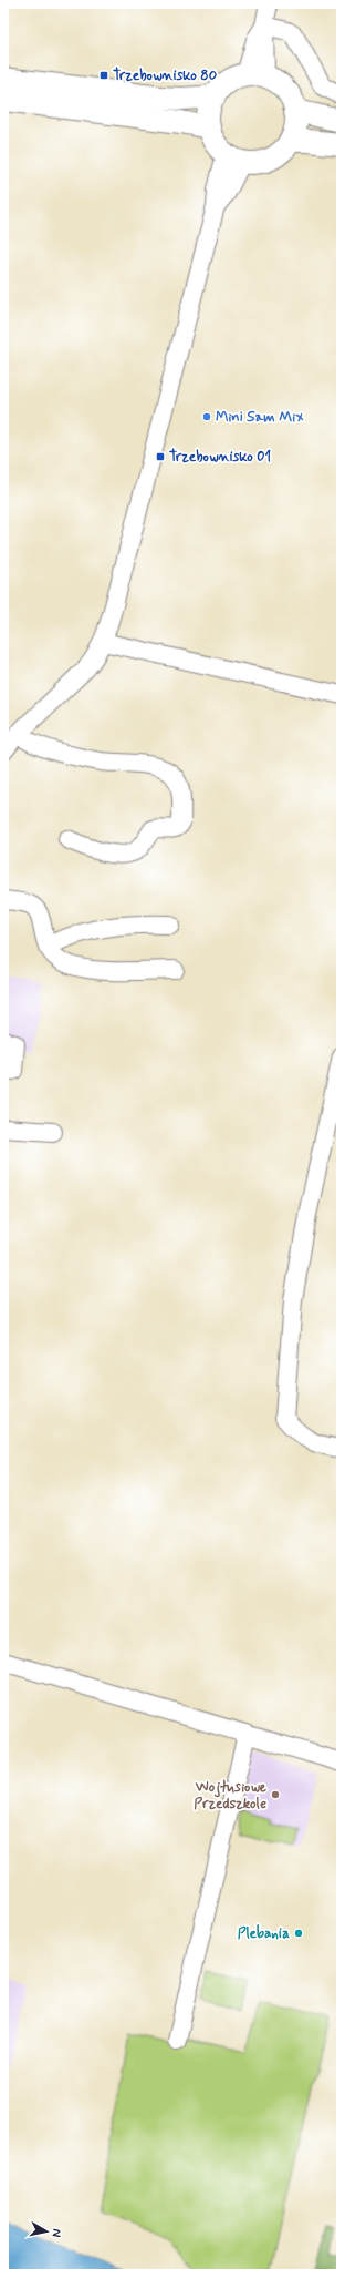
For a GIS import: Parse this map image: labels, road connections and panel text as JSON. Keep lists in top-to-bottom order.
{
  "places": {
    "transit": ["Trzebownisko 80", "Trzebownisko 01"],
    "other": ["Mini Sam Mix", "Wojtusiowe Przedszkole", "Plebania"]
  },
  "north": "right"
}
